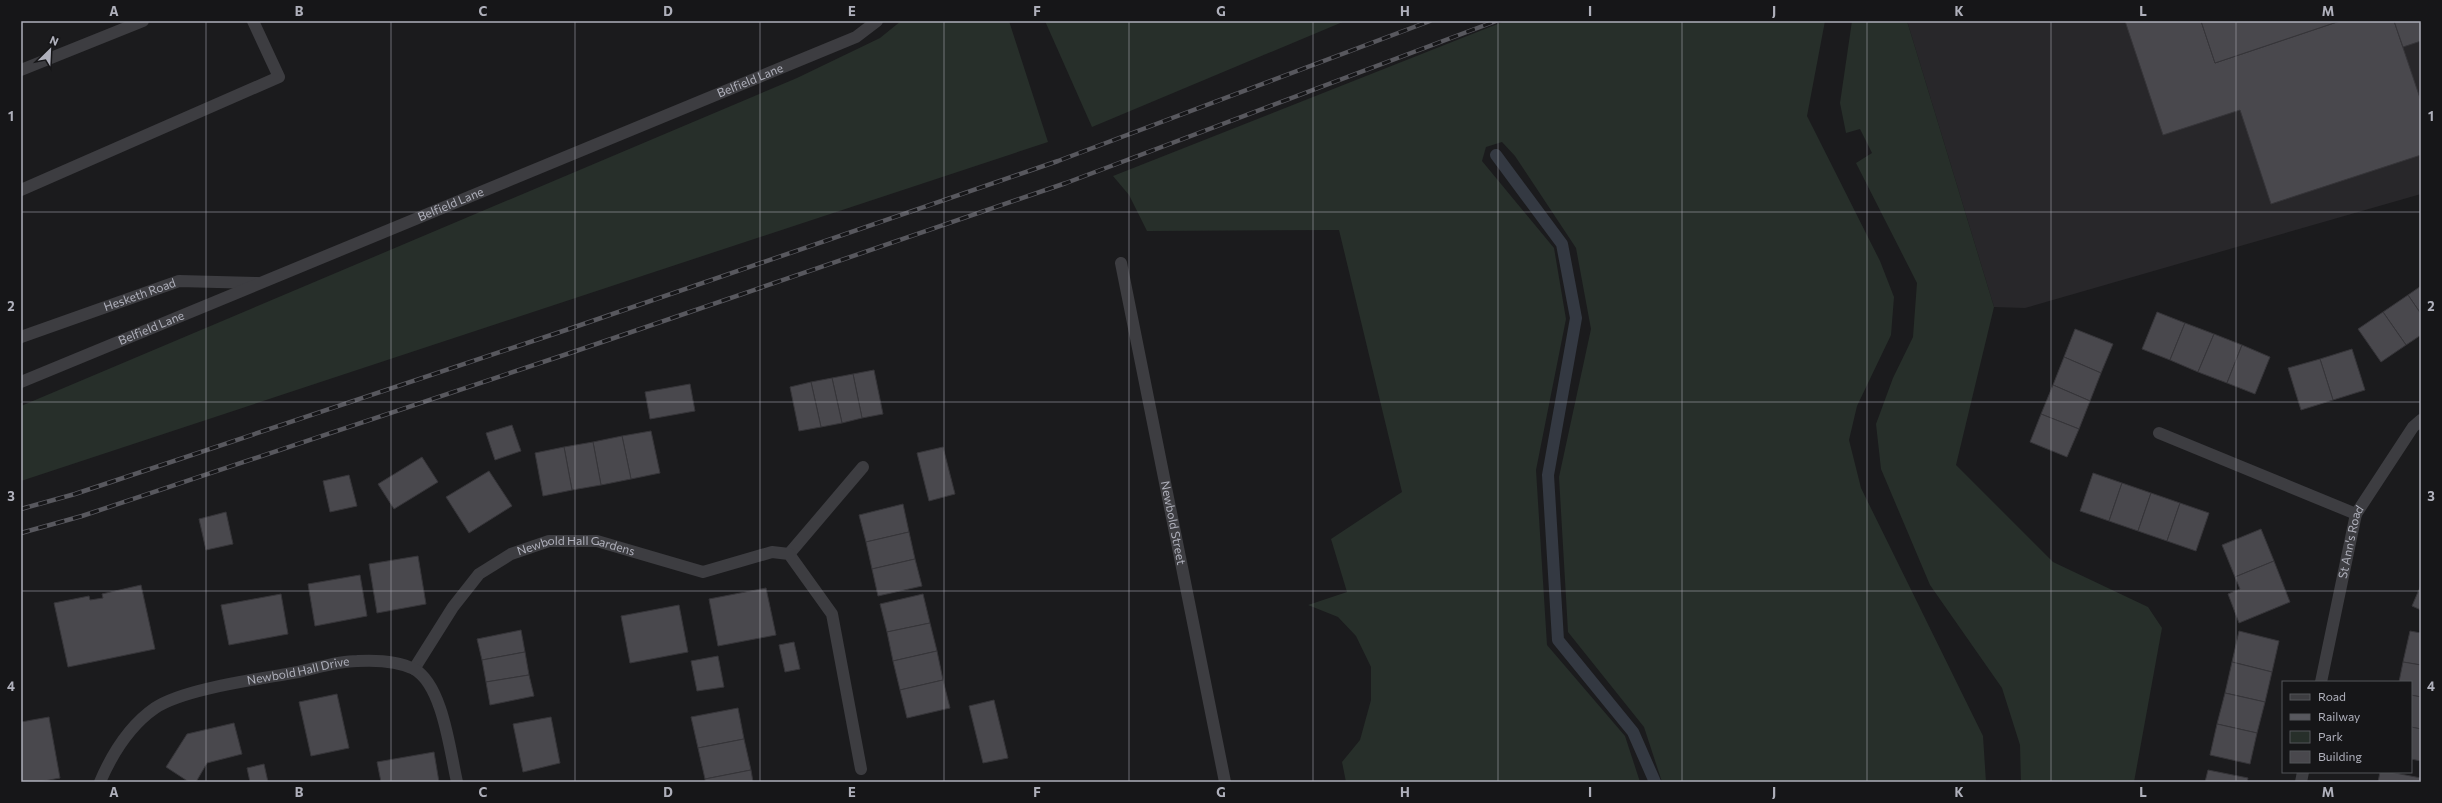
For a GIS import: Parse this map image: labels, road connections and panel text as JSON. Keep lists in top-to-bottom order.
{
  "streets": {
    "street": [
      "Belfield Lane",
      "Hesketh Road",
      "Newbold Street",
      "St Ann's Road",
      "Newbold Hall Gardens",
      "Newbold Hall Drive"
    ]
  },
  "crossings": [
    ["Belfield Lane", "Hesketh Road"],
    ["Newbold Hall Gardens", "Newbold Hall Drive"]
  ],
  "legend": [
    "Road",
    "Railway",
    "Park",
    "Building"
  ],
  "north": "top right",
  "grid": {
    "columns": [
      "A",
      "B",
      "C",
      "D",
      "E",
      "F",
      "G",
      "H",
      "I",
      "J",
      "K",
      "L",
      "M"
    ],
    "rows": [
      "1",
      "2",
      "3",
      "4"
    ]
  }
}
